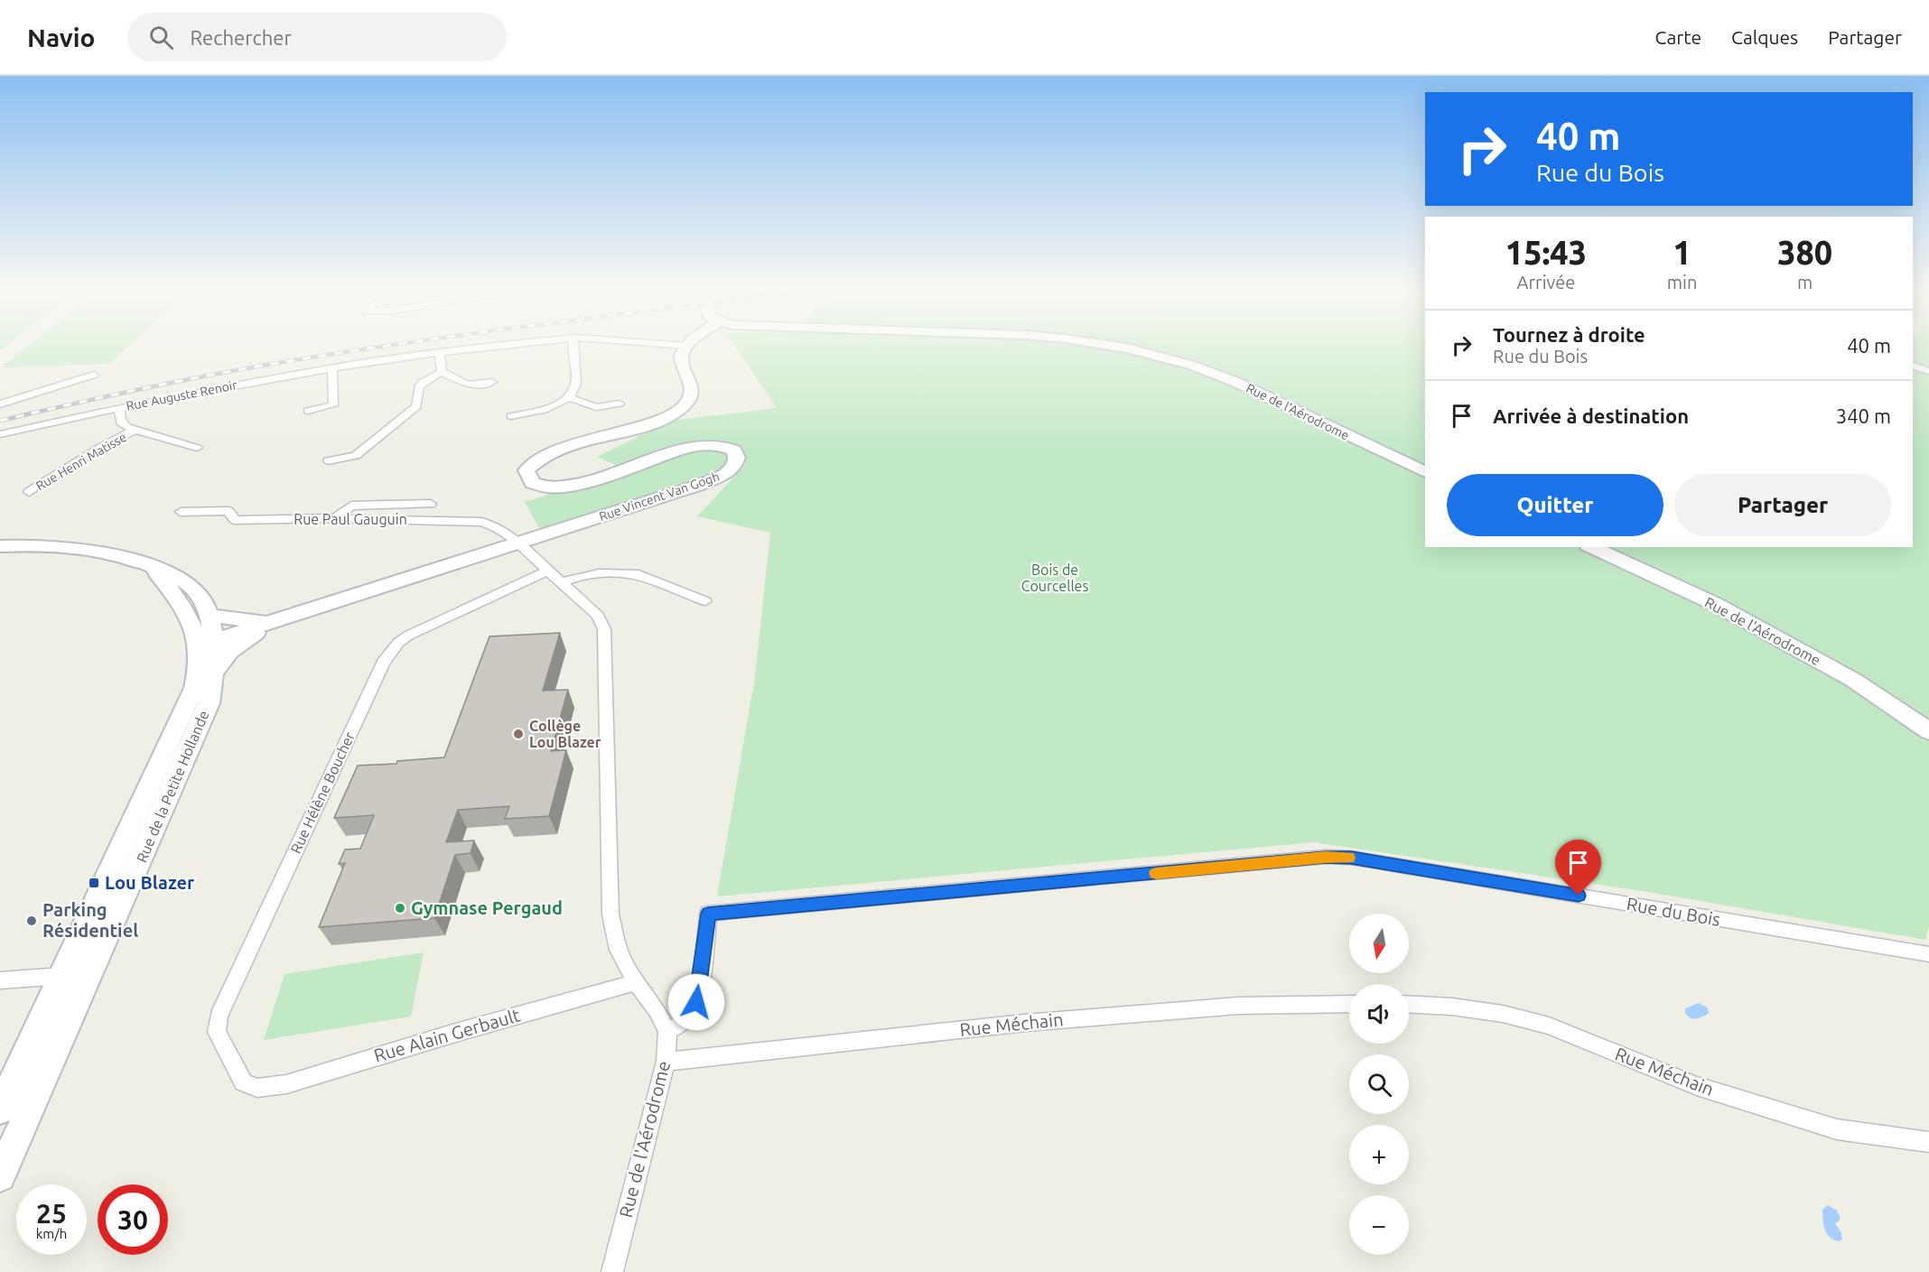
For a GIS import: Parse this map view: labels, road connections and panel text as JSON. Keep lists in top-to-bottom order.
{
  "streets": {
    "street": [
      "Rue Auguste Renoir",
      "Rue de l'Aérodrome",
      "Rue Henri Matisse",
      "Rue Vincent Van Gogh",
      "Rue Paul Gauguin",
      "Rue de la Petite Hollande",
      "Rue Hélène Boucher",
      "Rue du Bois",
      "Rue Méchain",
      "Rue Alain Gerbault"
    ]
  },
  "crossings": [
    ["Rue Auguste Renoir", "Rue Henri Matisse"],
    ["Rue de l'Aérodrome", "Rue Vincent Van Gogh"],
    ["Rue de l'Aérodrome", "Rue Paul Gauguin"],
    ["Rue de l'Aérodrome", "Rue Hélène Boucher"],
    ["Rue de l'Aérodrome", "Rue du Bois"],
    ["Rue de l'Aérodrome", "Rue Méchain"],
    ["Rue de l'Aérodrome", "Rue Alain Gerbault"],
    ["Rue Vincent Van Gogh", "Rue Paul Gauguin"],
    ["Rue Hélène Boucher", "Rue Alain Gerbault"]
  ],
  "parks": ["Bois de Courcelles"],
  "places": {
    "other": ["Collège Lou Blazer", "Gymnase Pergaud", "Parking Résidentiel"],
    "transit": ["Lou Blazer"]
  },
  "north": "bottom",
  "page": {
    "header": "Navio",
    "search": "Rechercher",
    "nav": ["Carte", "Calques", "Partager"],
    "turn": ["40 m", "Rue du Bois"],
    "eta": [
      "15:43",
      "Arrivée",
      "1",
      "min",
      "380",
      "m"
    ],
    "list": [
      {
        "name": "Tournez à droite",
        "note": "Rue du Bois",
        "value": "40 m"
      },
      {
        "name": "Arrivée à destination",
        "value": "340 m"
      }
    ],
    "buttons": ["Quitter", "Partager"],
    "map_buttons": ["+", "−"],
    "speed": "25 km/h",
    "limit": "30"
  }
}
